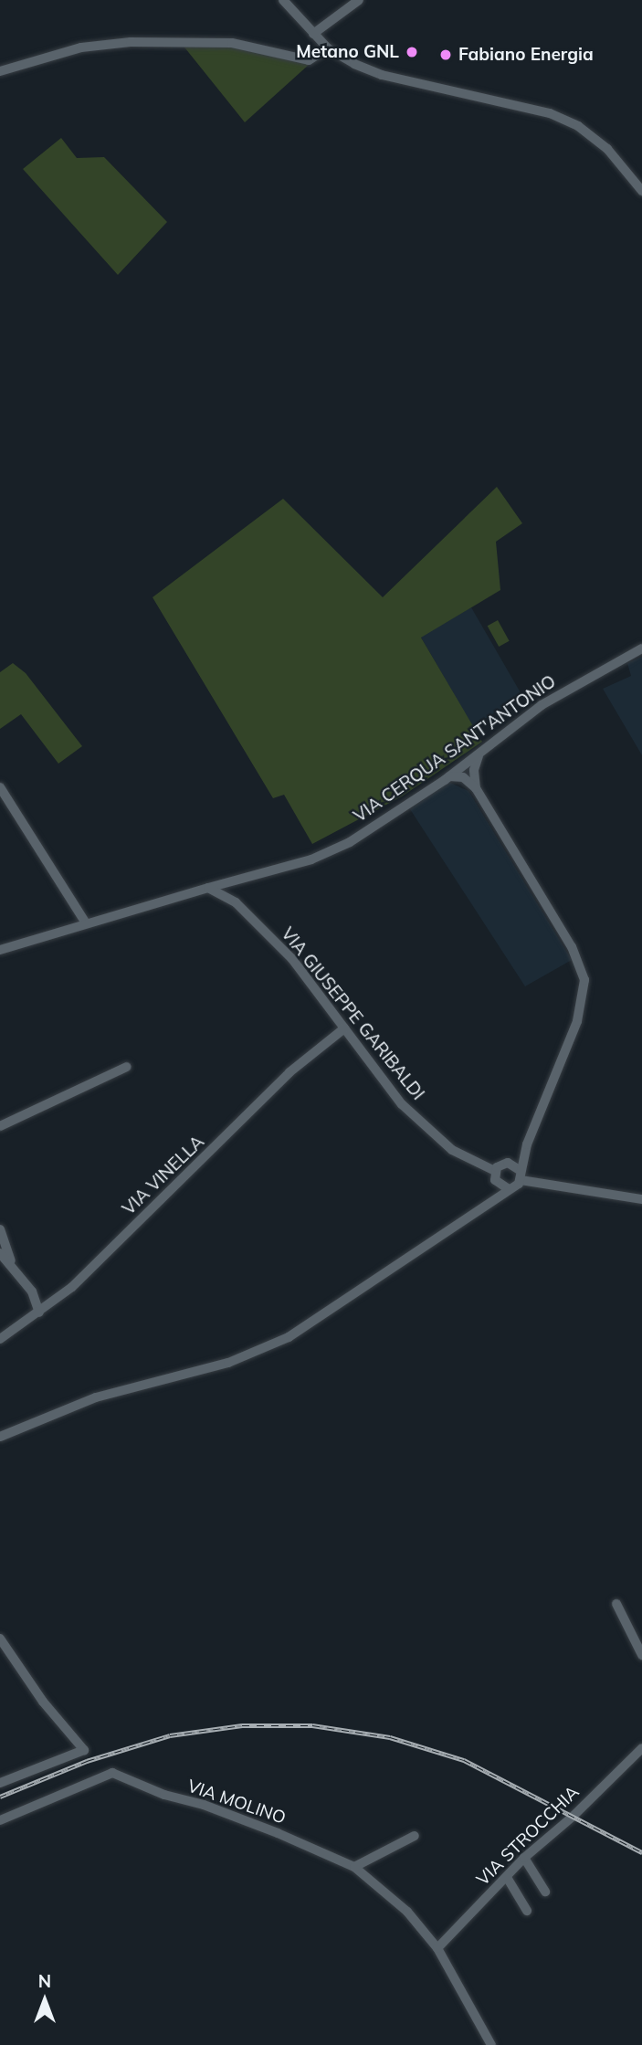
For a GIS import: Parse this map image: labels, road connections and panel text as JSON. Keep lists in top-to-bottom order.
{
  "streets": {
    "street": [
      "VIA CERQUA SANT'ANTONIO",
      "VIA GIUSEPPE GARIBALDI",
      "VIA VINELLA",
      "VIA MOLINO",
      "VIA STROCCHIA"
    ]
  },
  "crossings": [
    ["VIA CERQUA SANT'ANTONIO", "VIA GIUSEPPE GARIBALDI"],
    ["VIA GIUSEPPE GARIBALDI", "VIA VINELLA"],
    ["VIA MOLINO", "VIA STROCCHIA"]
  ],
  "places": ["Metano GNL", "Fabiano Energia"],
  "north": "top"
}
